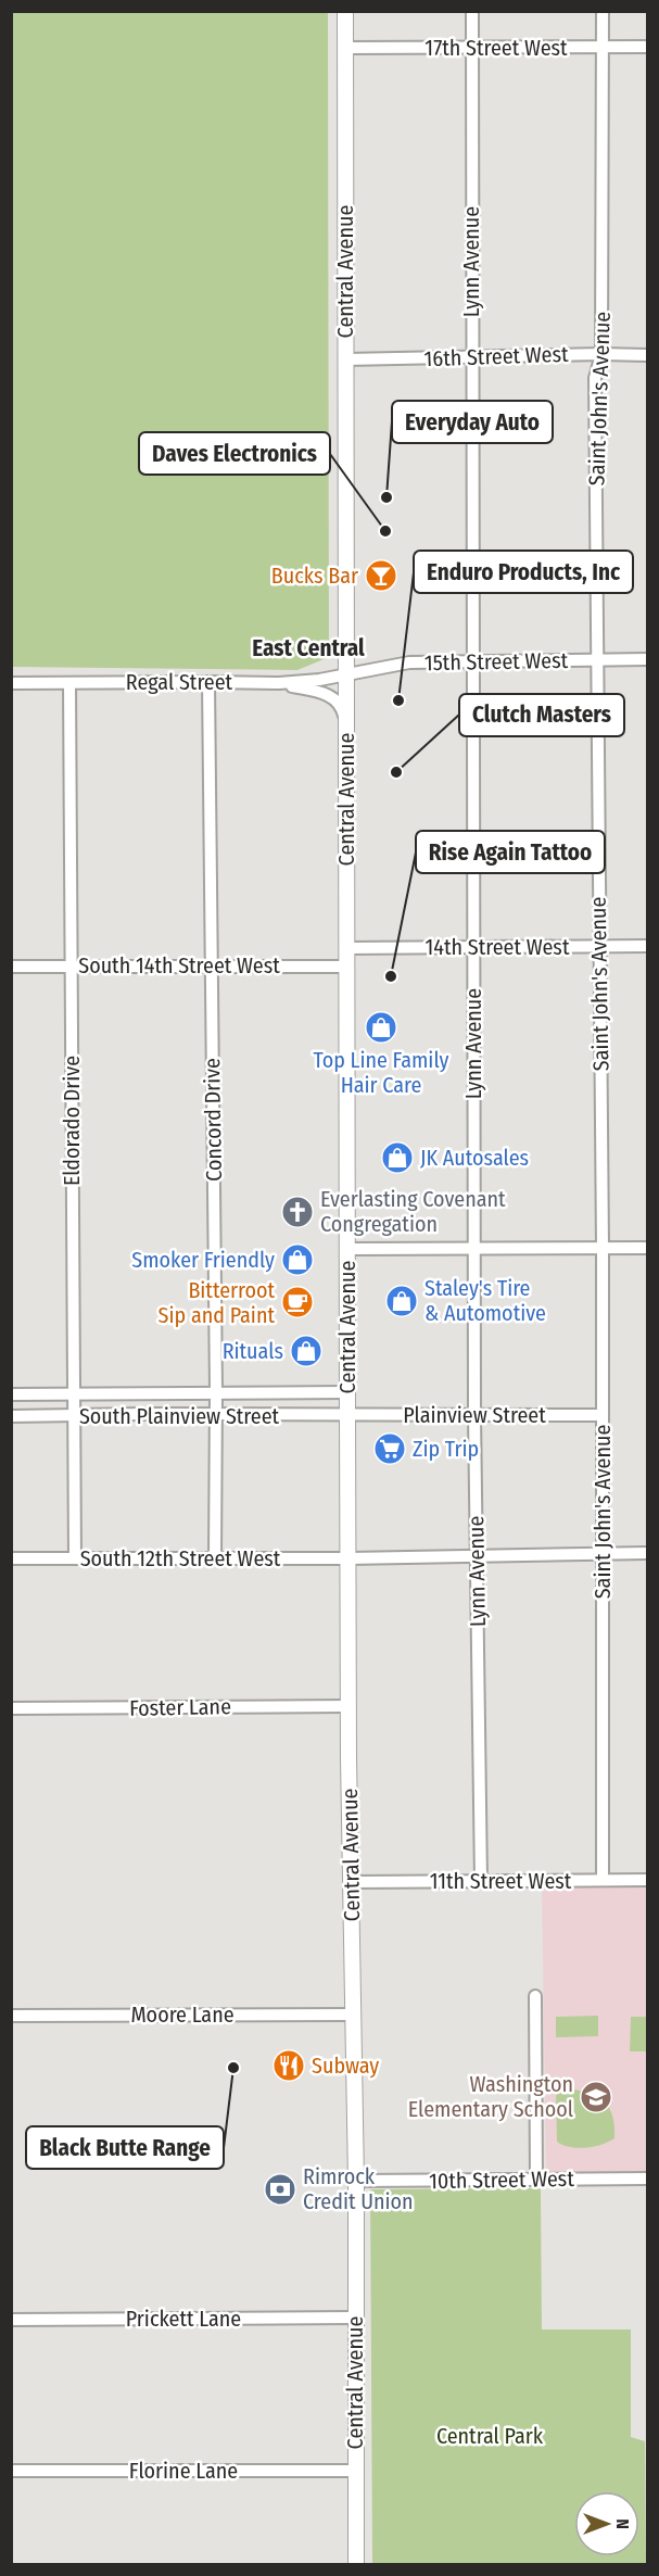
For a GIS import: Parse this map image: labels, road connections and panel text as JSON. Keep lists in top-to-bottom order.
{
  "streets": {
    "main road": ["Central Avenue"],
    "street": [
      "17th Street West",
      "Lynn Avenue",
      "16th Street West",
      "Saint John's Avenue",
      "15th Street West",
      "Regal Street",
      "14th Street West",
      "South 14th Street West",
      "Concord Drive",
      "Eldorado Drive",
      "Plainview Street",
      "South Plainview Street",
      "South 12th Street West",
      "Foster Lane",
      "11th Street West",
      "Moore Lane",
      "10th Street West",
      "Prickett Lane",
      "Florine Lane"
    ]
  },
  "crossings": [
    ["17th Street West", "Lynn Avenue"],
    ["17th Street West", "Central Avenue"],
    ["17th Street West", "Saint John's Avenue"],
    ["Lynn Avenue", "16th Street West"],
    ["Lynn Avenue", "15th Street West"],
    ["Lynn Avenue", "14th Street West"],
    ["Lynn Avenue", "Plainview Street"],
    ["Lynn Avenue", "South 12th Street West"],
    ["Lynn Avenue", "11th Street West"],
    ["Central Avenue", "16th Street West"],
    ["Central Avenue", "15th Street West"],
    ["Central Avenue", "Regal Street"],
    ["Central Avenue", "14th Street West"],
    ["Central Avenue", "South 14th Street West"],
    ["Central Avenue", "Plainview Street"],
    ["Central Avenue", "South Plainview Street"],
    ["Central Avenue", "South 12th Street West"],
    ["Central Avenue", "Foster Lane"],
    ["Central Avenue", "11th Street West"],
    ["Central Avenue", "Moore Lane"],
    ["Central Avenue", "10th Street West"],
    ["Central Avenue", "Prickett Lane"],
    ["Central Avenue", "Florine Lane"],
    ["16th Street West", "Saint John's Avenue"],
    ["Saint John's Avenue", "15th Street West"],
    ["Saint John's Avenue", "14th Street West"],
    ["Saint John's Avenue", "Plainview Street"],
    ["Saint John's Avenue", "South 12th Street West"],
    ["Saint John's Avenue", "11th Street West"],
    ["15th Street West", "Regal Street"],
    ["Regal Street", "Concord Drive"],
    ["Regal Street", "Eldorado Drive"],
    ["South 14th Street West", "Concord Drive"],
    ["South 14th Street West", "Eldorado Drive"],
    ["Concord Drive", "South Plainview Street"],
    ["Concord Drive", "South 12th Street West"],
    ["Eldorado Drive", "South Plainview Street"],
    ["Eldorado Drive", "South 12th Street West"],
    ["Plainview Street", "South Plainview Street"]
  ],
  "districts": ["East Central"],
  "parks": ["Central Park"],
  "places": {
    "other": [
      "Everyday Auto",
      "Daves Electronics",
      "Enduro Products, Inc",
      "Clutch Masters",
      "Rise Again Tattoo",
      "Black Butte Range"
    ],
    "bar": ["Bucks Bar"],
    "shop": [
      "Top Line Family Hair Care",
      "JK Autosales",
      "Smoker Friendly",
      "Staley's Tire & Automotive",
      "Rituals"
    ],
    "church": ["Everlasting Covenant Congregation"],
    "cafe": ["Bitterroot Sip and Paint"],
    "supermarket": ["Zip Trip"],
    "restaurant": ["Subway"],
    "school or university": ["Washington Elementary School"],
    "bank": ["Rimrock Credit Union"]
  },
  "north": "right"
}
